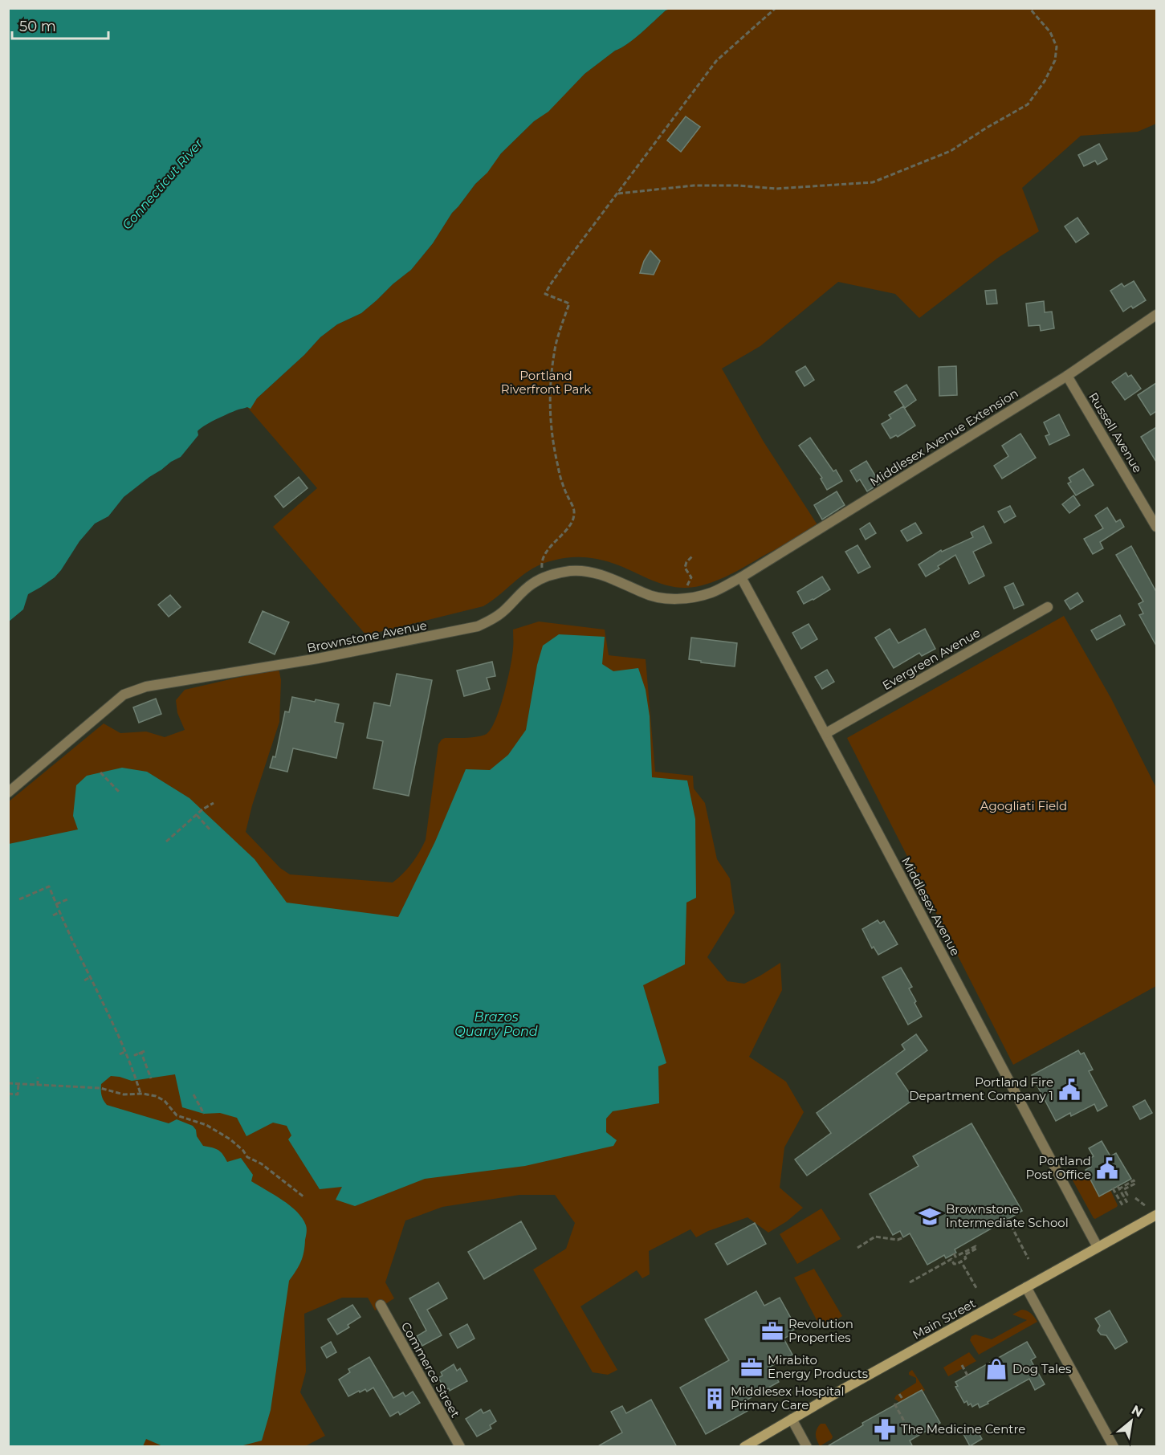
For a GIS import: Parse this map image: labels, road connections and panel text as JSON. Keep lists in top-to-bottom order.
{
  "streets": {
    "main road": ["Main Street"],
    "street": [
      "Russell Avenue",
      "Middlesex Avenue Extension",
      "Brownstone Avenue",
      "Evergreen Avenue",
      "Middlesex Avenue",
      "Commerce Street"
    ]
  },
  "crossings": [
    ["Russell Avenue", "Middlesex Avenue Extension"],
    ["Middlesex Avenue Extension", "Brownstone Avenue"],
    ["Middlesex Avenue Extension", "Middlesex Avenue"],
    ["Brownstone Avenue", "Middlesex Avenue"],
    ["Evergreen Avenue", "Middlesex Avenue"],
    ["Middlesex Avenue", "Main Street"]
  ],
  "water": ["Connecticut River", "Brazos Quarry Pond"],
  "parks": ["Portland Riverfront Park", "Agogliati Field"],
  "places": {
    "public building": ["Portland Fire Department Company 1", "Portland Post Office"],
    "school or university": ["Brownstone Intermediate School"],
    "office": ["Revolution Properties", "Mirabito Energy Products"],
    "shop": ["Dog Tales"],
    "building": ["Middlesex Hospital Primary Care"],
    "pharmacy": ["The Medicine Centre"]
  },
  "scale_bar": "50 m",
  "north": "top right"
}
